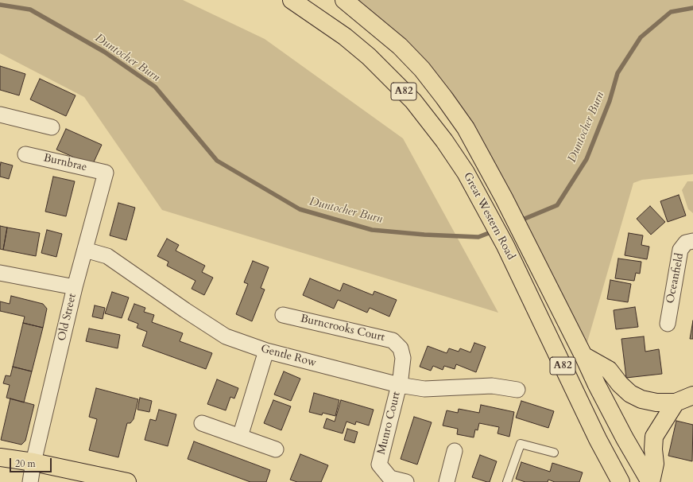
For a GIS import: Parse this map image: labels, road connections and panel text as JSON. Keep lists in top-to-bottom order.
{
  "streets": {
    "main road": ["A82", "Great Western Road"],
    "street": [
      "Burnbrae",
      "Oceanfield",
      "Old Street",
      "Burncrooks Court",
      "Gentle Row",
      "Munro Court"
    ]
  },
  "crossings": [
    ["Burnbrae", "Old Street"],
    ["Old Street", "Gentle Row"],
    ["Burncrooks Court", "Gentle Row"],
    ["Burncrooks Court", "Munro Court"],
    ["Gentle Row", "Munro Court"]
  ],
  "water": ["Duntocher Burn"],
  "scale_bar": "20 m"
}
